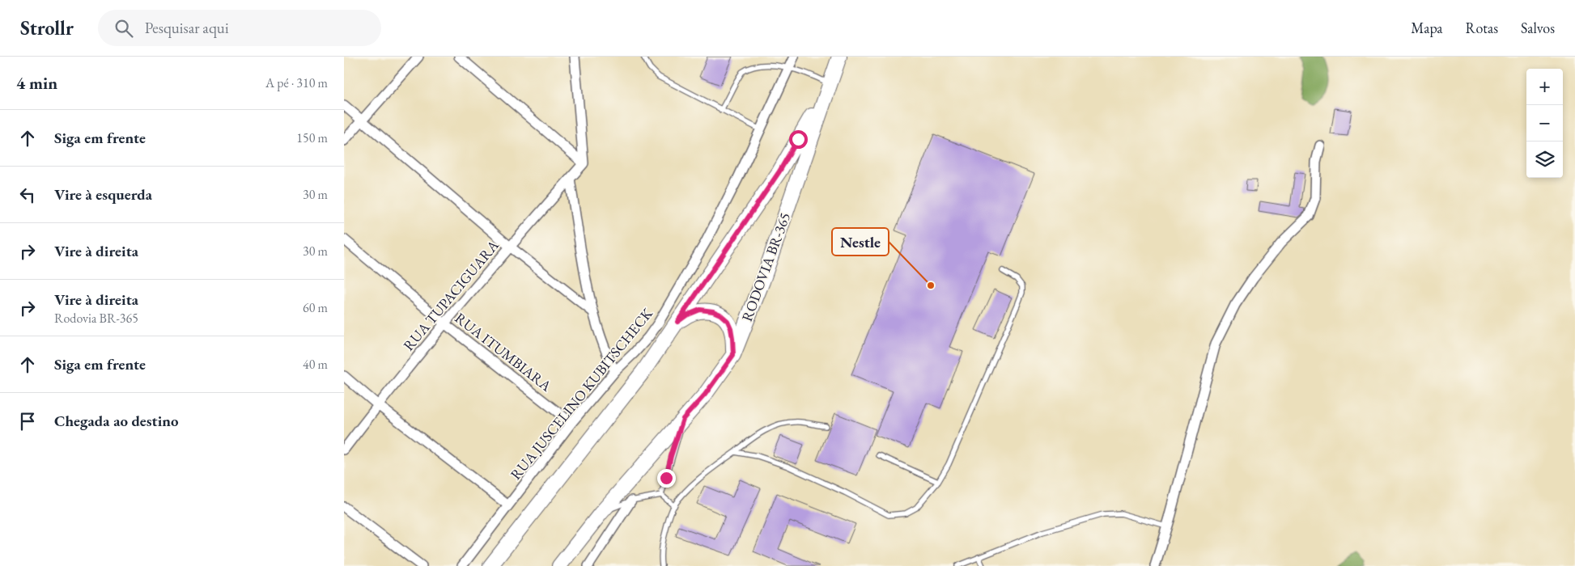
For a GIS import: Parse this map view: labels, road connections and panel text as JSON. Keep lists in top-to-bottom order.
{
  "streets": {
    "main road": ["RODOVIA BR-365"],
    "street": ["RUA TUPACIGUARA", "RUA ITUMBIARA", "RUA JUSCELINO KUBITSCHECK"]
  },
  "crossings": [
    ["RUA TUPACIGUARA", "RUA ITUMBIARA"],
    ["RUA ITUMBIARA", "RUA JUSCELINO KUBITSCHECK"]
  ],
  "places": ["Nestle"],
  "page": {
    "header": "Strollr",
    "search": "Pesquisar aqui",
    "nav": ["Mapa", "Rotas", "Salvos"],
    "heading": ["4 min", "A pé · 310 m"],
    "map_buttons": ["+", "−"],
    "list": [
      ["Siga em frente", "150 m"],
      ["Vire à esquerda", "30 m"],
      ["Vire à direita", "30 m"],
      ["Vire à direita", "Rodovia BR-365", "60 m"],
      ["Siga em frente", "40 m"],
      "Chegada ao destino"
    ]
  }
}
